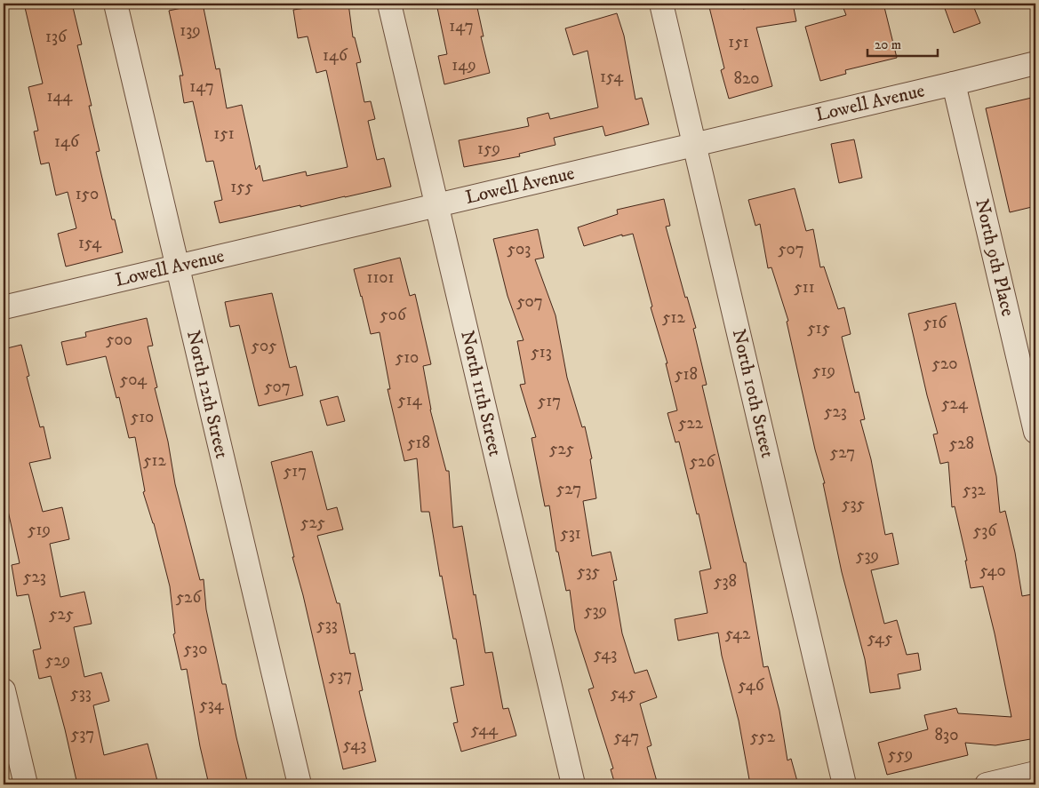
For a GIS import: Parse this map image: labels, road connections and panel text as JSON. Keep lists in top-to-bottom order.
{
  "streets": {
    "street": [
      "Lowell Avenue",
      "North 9th Place",
      "North 11th Street",
      "North 10th Street",
      "North 12th Street"
    ]
  },
  "crossings": [
    ["Lowell Avenue", "North 9th Place"],
    ["Lowell Avenue", "North 11th Street"],
    ["Lowell Avenue", "North 10th Street"],
    ["Lowell Avenue", "North 12th Street"]
  ],
  "house_numbers": [
    "147",
    "139",
    "136",
    "151",
    "146",
    "149",
    "154",
    "820",
    "147",
    "144",
    "151",
    "146",
    "159",
    "155",
    "150",
    "154",
    "503",
    "507",
    "1101",
    "511",
    "507",
    "506",
    "512",
    "516",
    "515",
    "500",
    "505",
    "513",
    "510",
    "520",
    "519",
    "518",
    "504",
    "507",
    "514",
    "517",
    "524",
    "523",
    "510",
    "522",
    "518",
    "528",
    "525",
    "527",
    "512",
    "526",
    "517",
    "527",
    "532",
    "535",
    "525",
    "519",
    "536",
    "531",
    "539",
    "540",
    "535",
    "523",
    "538",
    "526",
    "539",
    "525",
    "533",
    "542",
    "545",
    "530",
    "543",
    "529",
    "537",
    "546",
    "533",
    "545",
    "534",
    "544",
    "537",
    "830",
    "547",
    "552",
    "543",
    "559"
  ],
  "scale_bar": "20 m"
}
